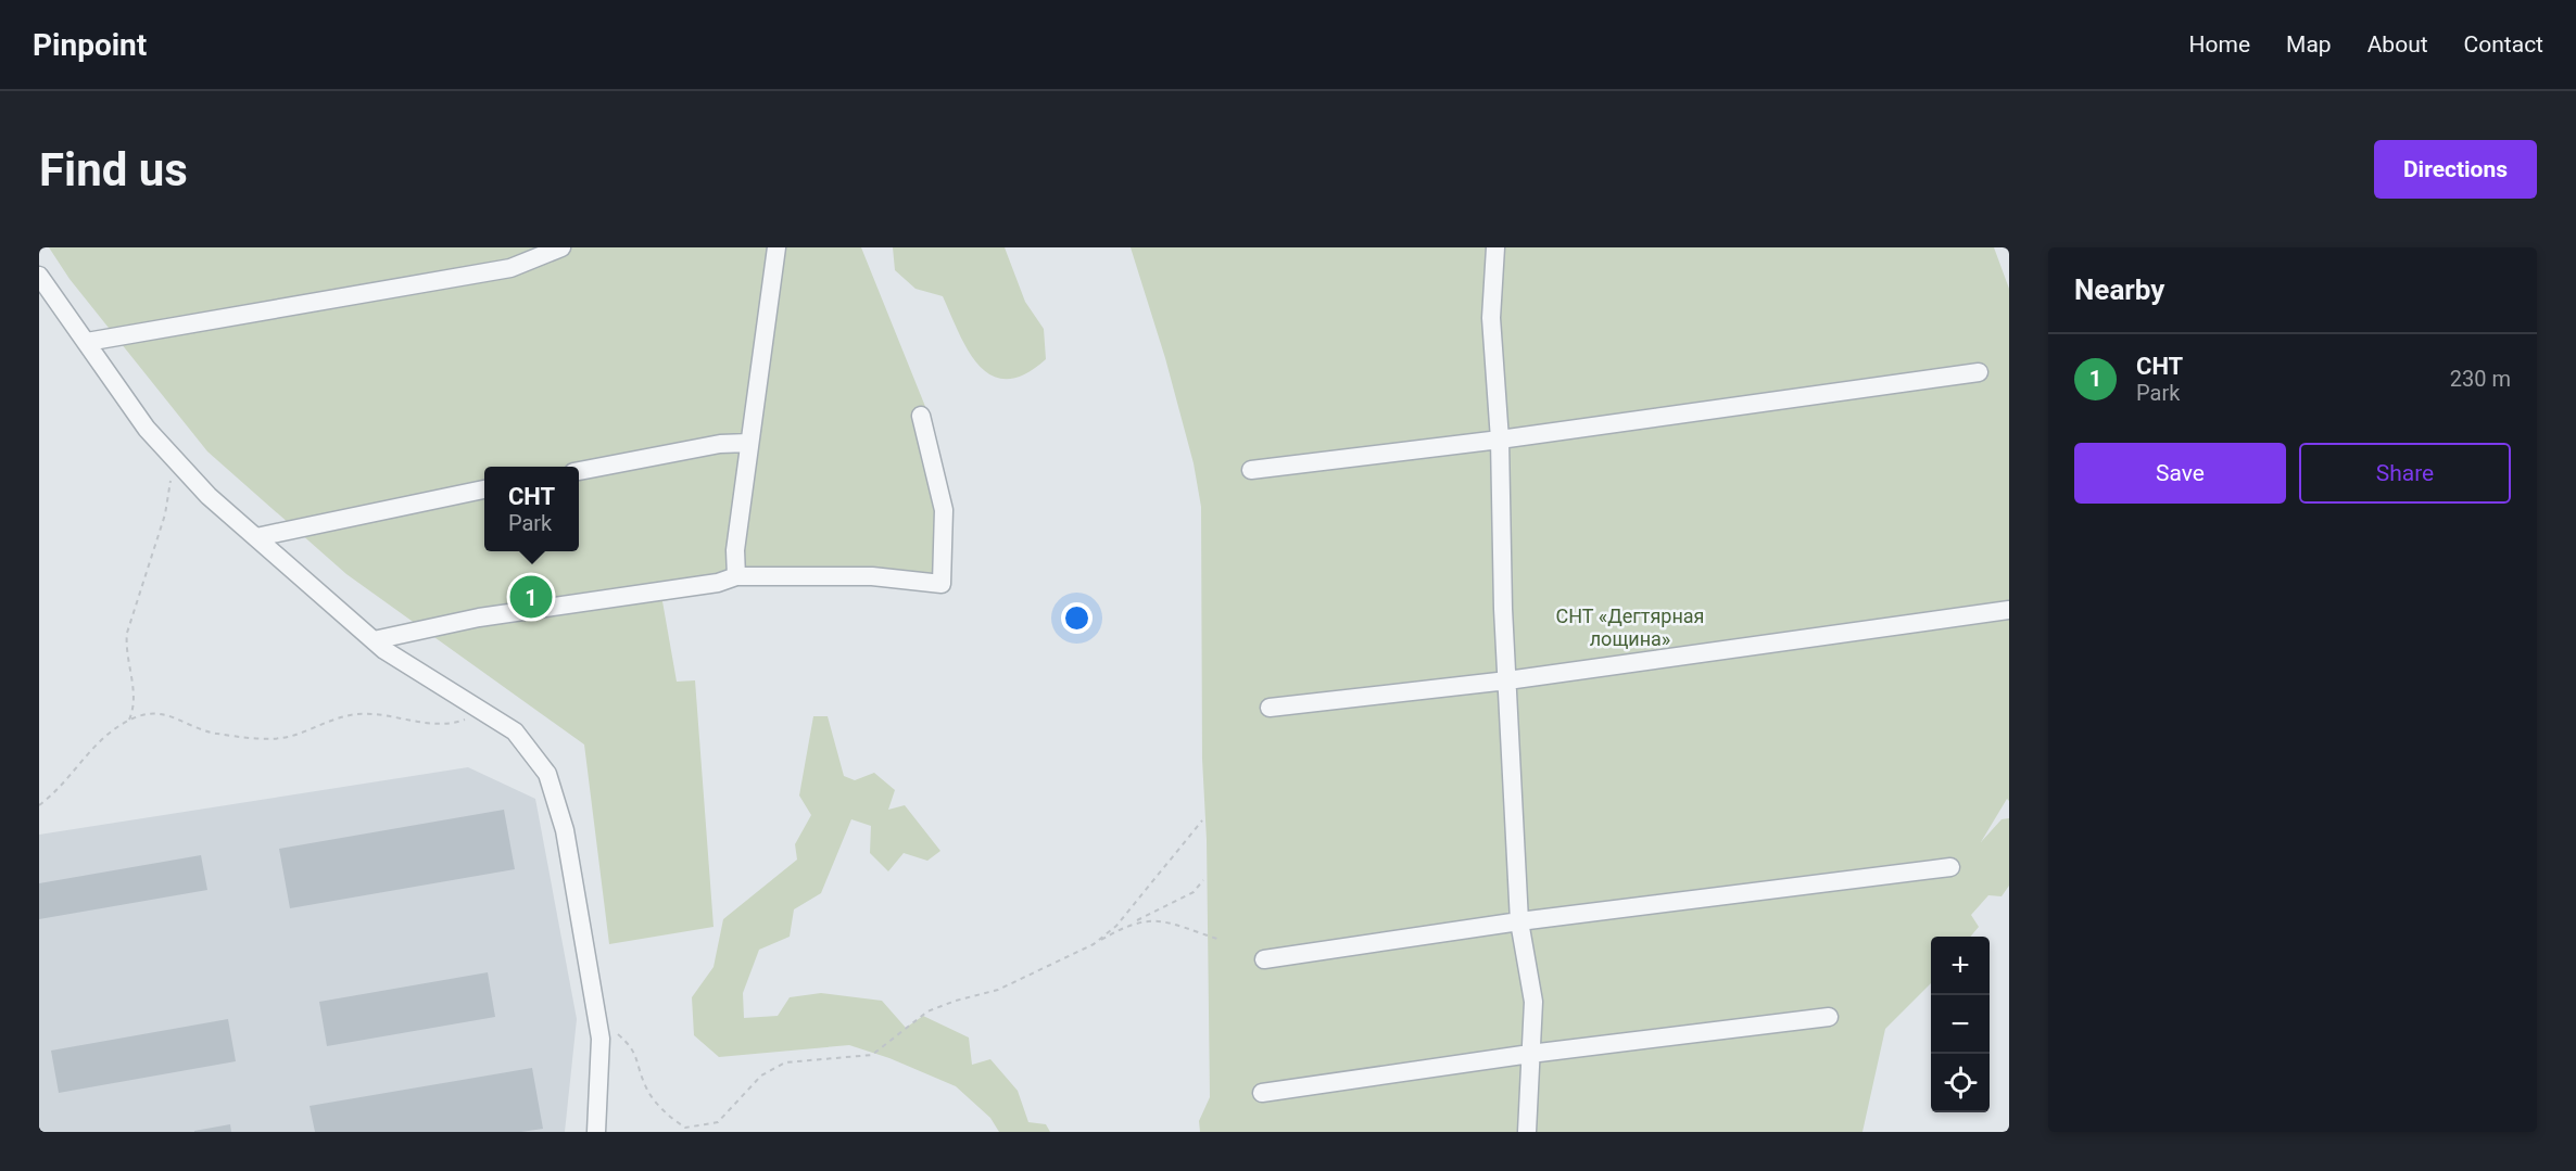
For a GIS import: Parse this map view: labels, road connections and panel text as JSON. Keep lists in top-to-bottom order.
{
  "parks": ["СНТ «Дегтярная лощина»"],
  "page": {
    "header": "Pinpoint",
    "nav": [
      "Home",
      "Map",
      "About",
      "Contact"
    ],
    "buttons": [
      "Directions",
      ["Save", "Share"]
    ],
    "title": "Find us",
    "heading": "Nearby",
    "list": [
      {
        "mark": "1",
        "name": "СНТ",
        "note": "Park",
        "value": "230 m"
      }
    ],
    "popup": ["СНТ", "Park"],
    "pins": "1",
    "map_buttons": ["+", "−"]
  }
}
